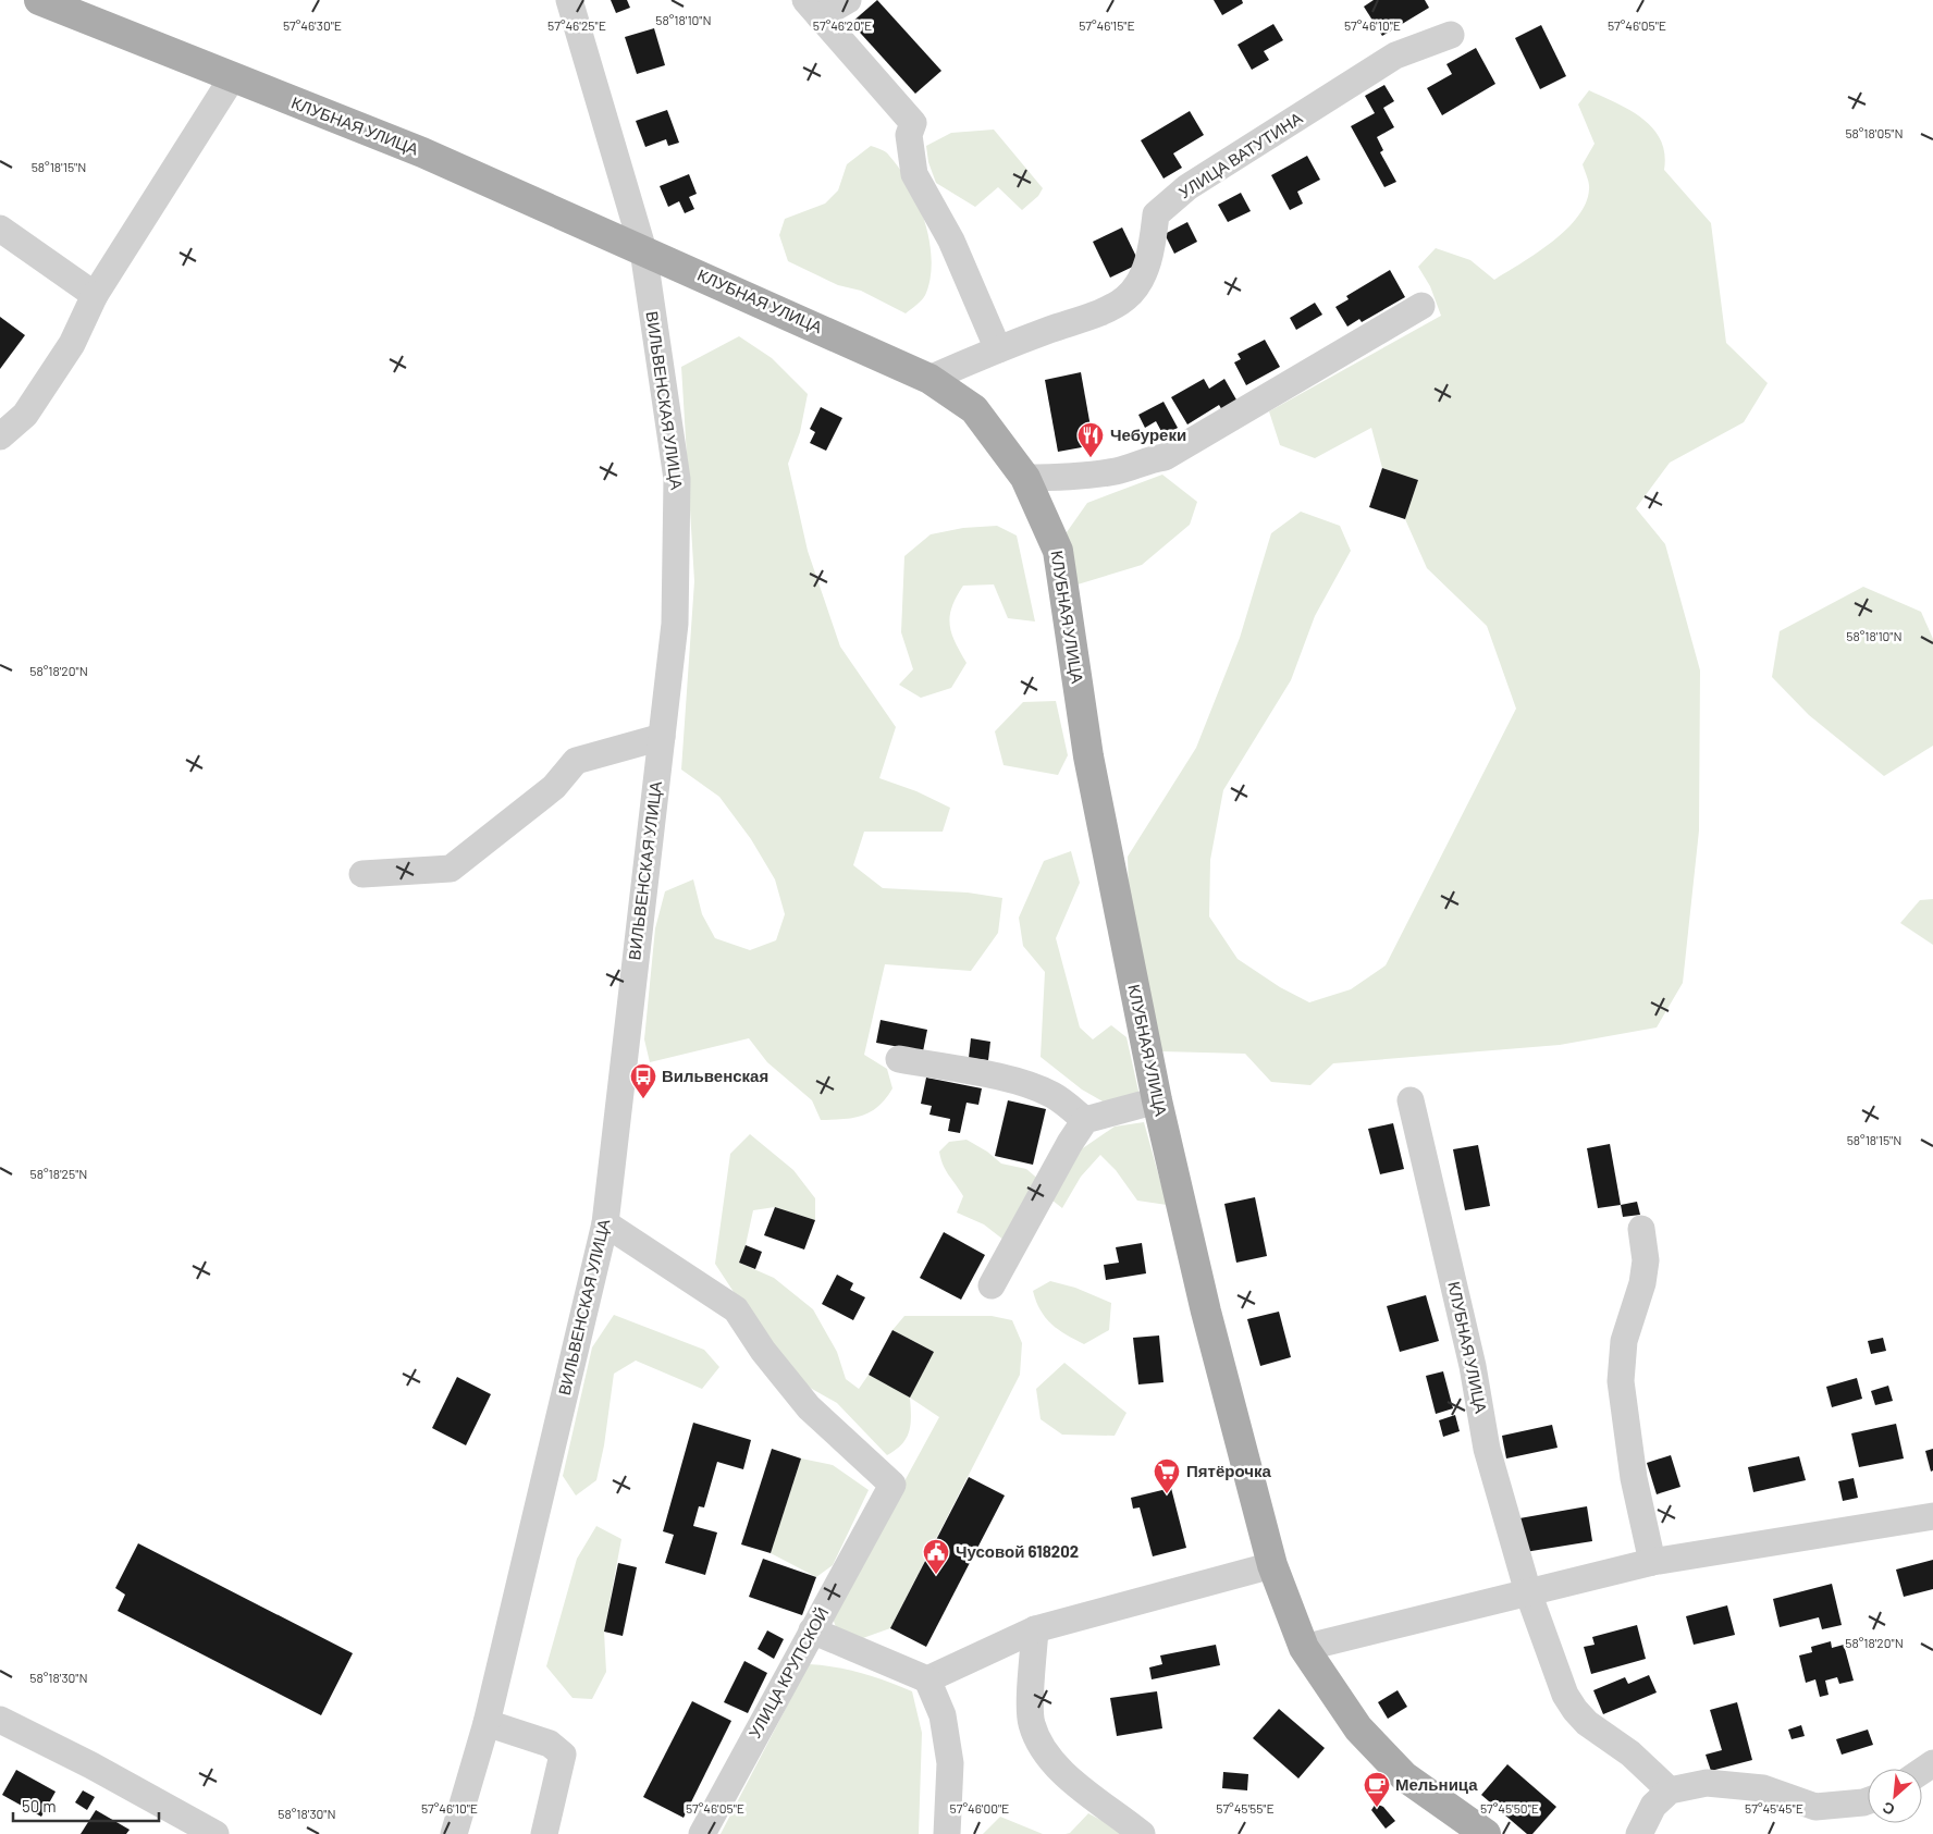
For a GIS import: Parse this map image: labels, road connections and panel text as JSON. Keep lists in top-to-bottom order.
{
  "streets": {
    "main road": ["КЛУБНАЯ УЛИЦА"],
    "street": ["УЛИЦА ВАТУТИНА", "ВИЛЬВЕНСКАЯ УЛИЦА", "УЛИЦА КРУПСКОЙ"]
  },
  "crossings": [
    ["КЛУБНАЯ УЛИЦА", "УЛИЦА ВАТУТИНА"],
    ["КЛУБНАЯ УЛИЦА", "ВИЛЬВЕНСКАЯ УЛИЦА"],
    ["ВИЛЬВЕНСКАЯ УЛИЦА", "УЛИЦА КРУПСКОЙ"]
  ],
  "places": {
    "restaurant": ["Чебуреки"],
    "bus stop": ["Вильвенская"],
    "supermarket": ["Пятёрочка"],
    "public building": ["Чусовой 618202"],
    "cafe": ["Мельница"]
  },
  "scale_bar": "50 m",
  "north": "bottom left",
  "coordinates": [
    "58°18'10\"N",
    "57°46'30\"E",
    "57°46'25\"E",
    "57°46'20\"E",
    "57°46'15\"E",
    "57°46'10\"E",
    "57°46'05\"E",
    "58°18'05\"N",
    "58°18'15\"N",
    "58°18'20\"N",
    "58°18'25\"N",
    "58°18'30\"N",
    "57°46'00\"E",
    "57°45'55\"E",
    "57°45'50\"E",
    "57°45'45\"E"
  ]
}
